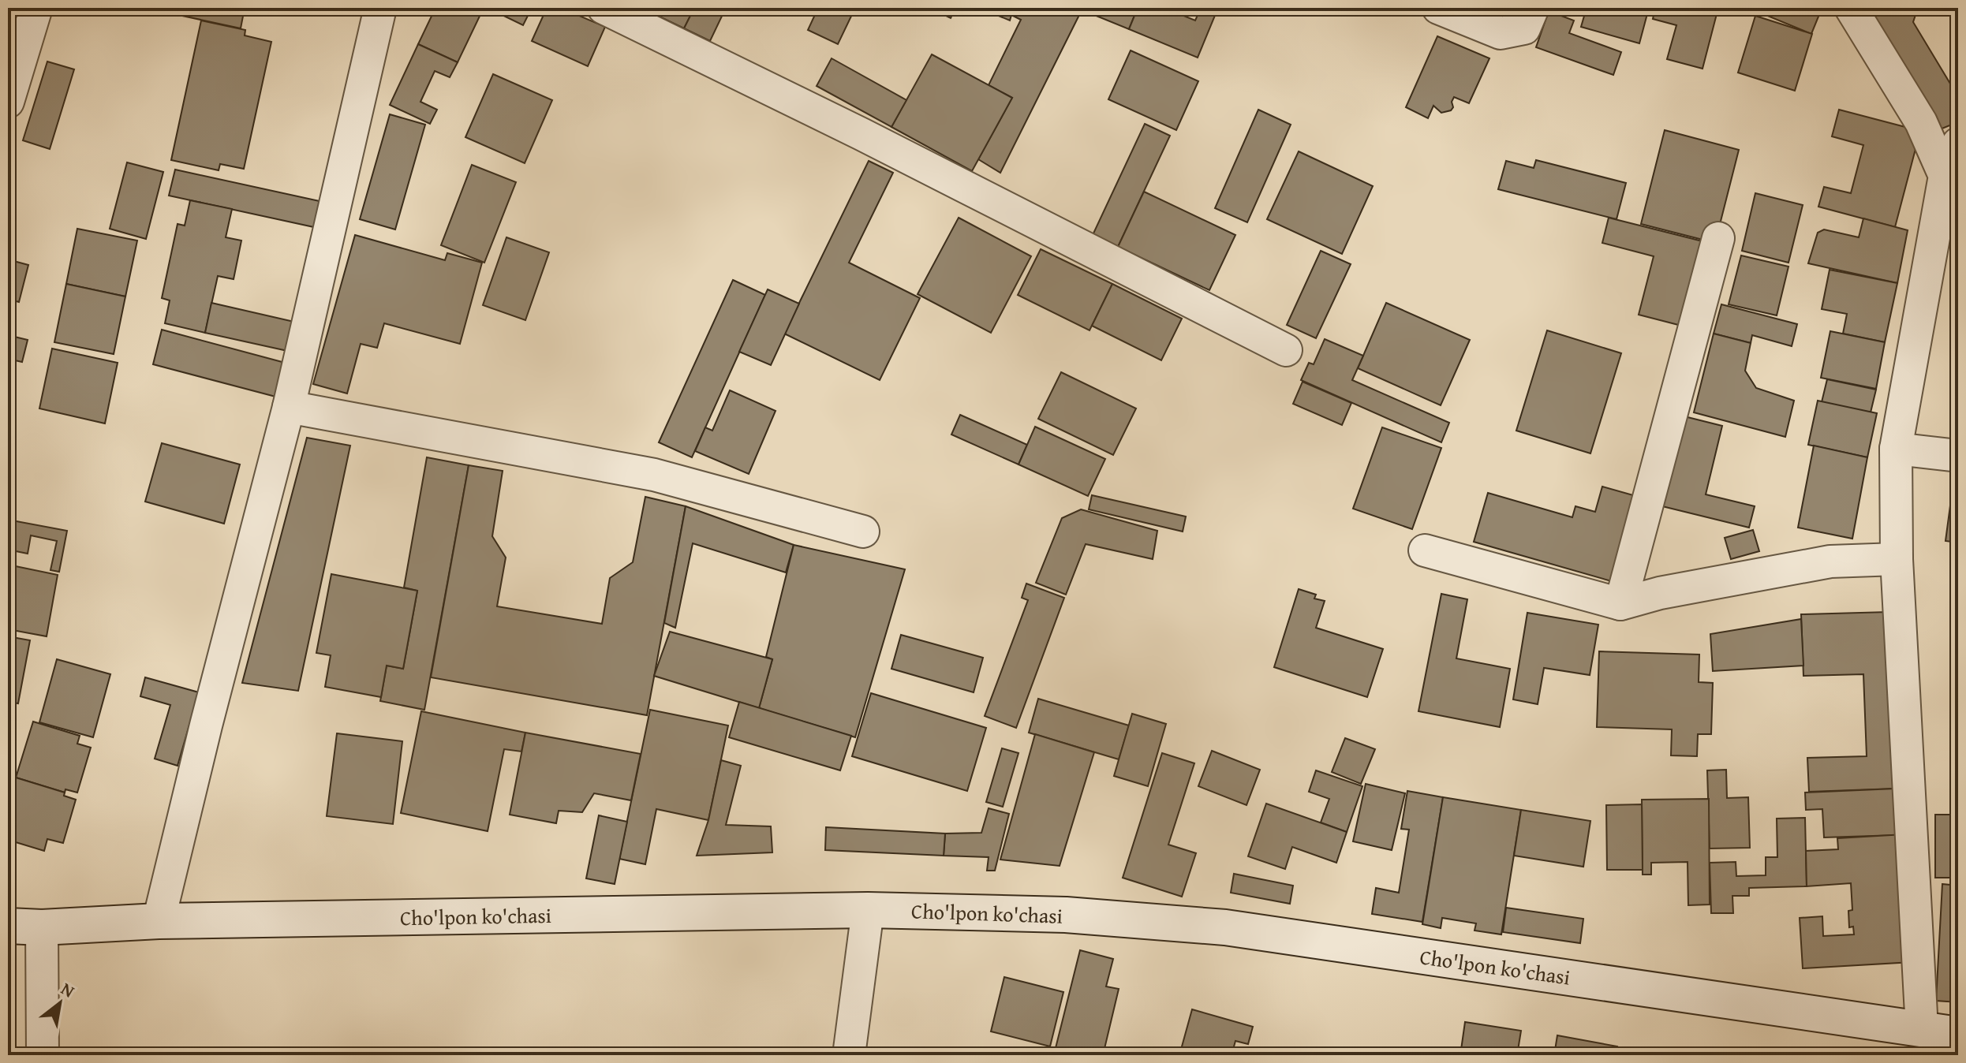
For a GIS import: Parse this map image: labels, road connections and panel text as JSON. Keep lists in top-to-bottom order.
{
  "streets": {
    "main road": ["Cho'lpon ko'chasi"]
  },
  "north": "top right"
}
